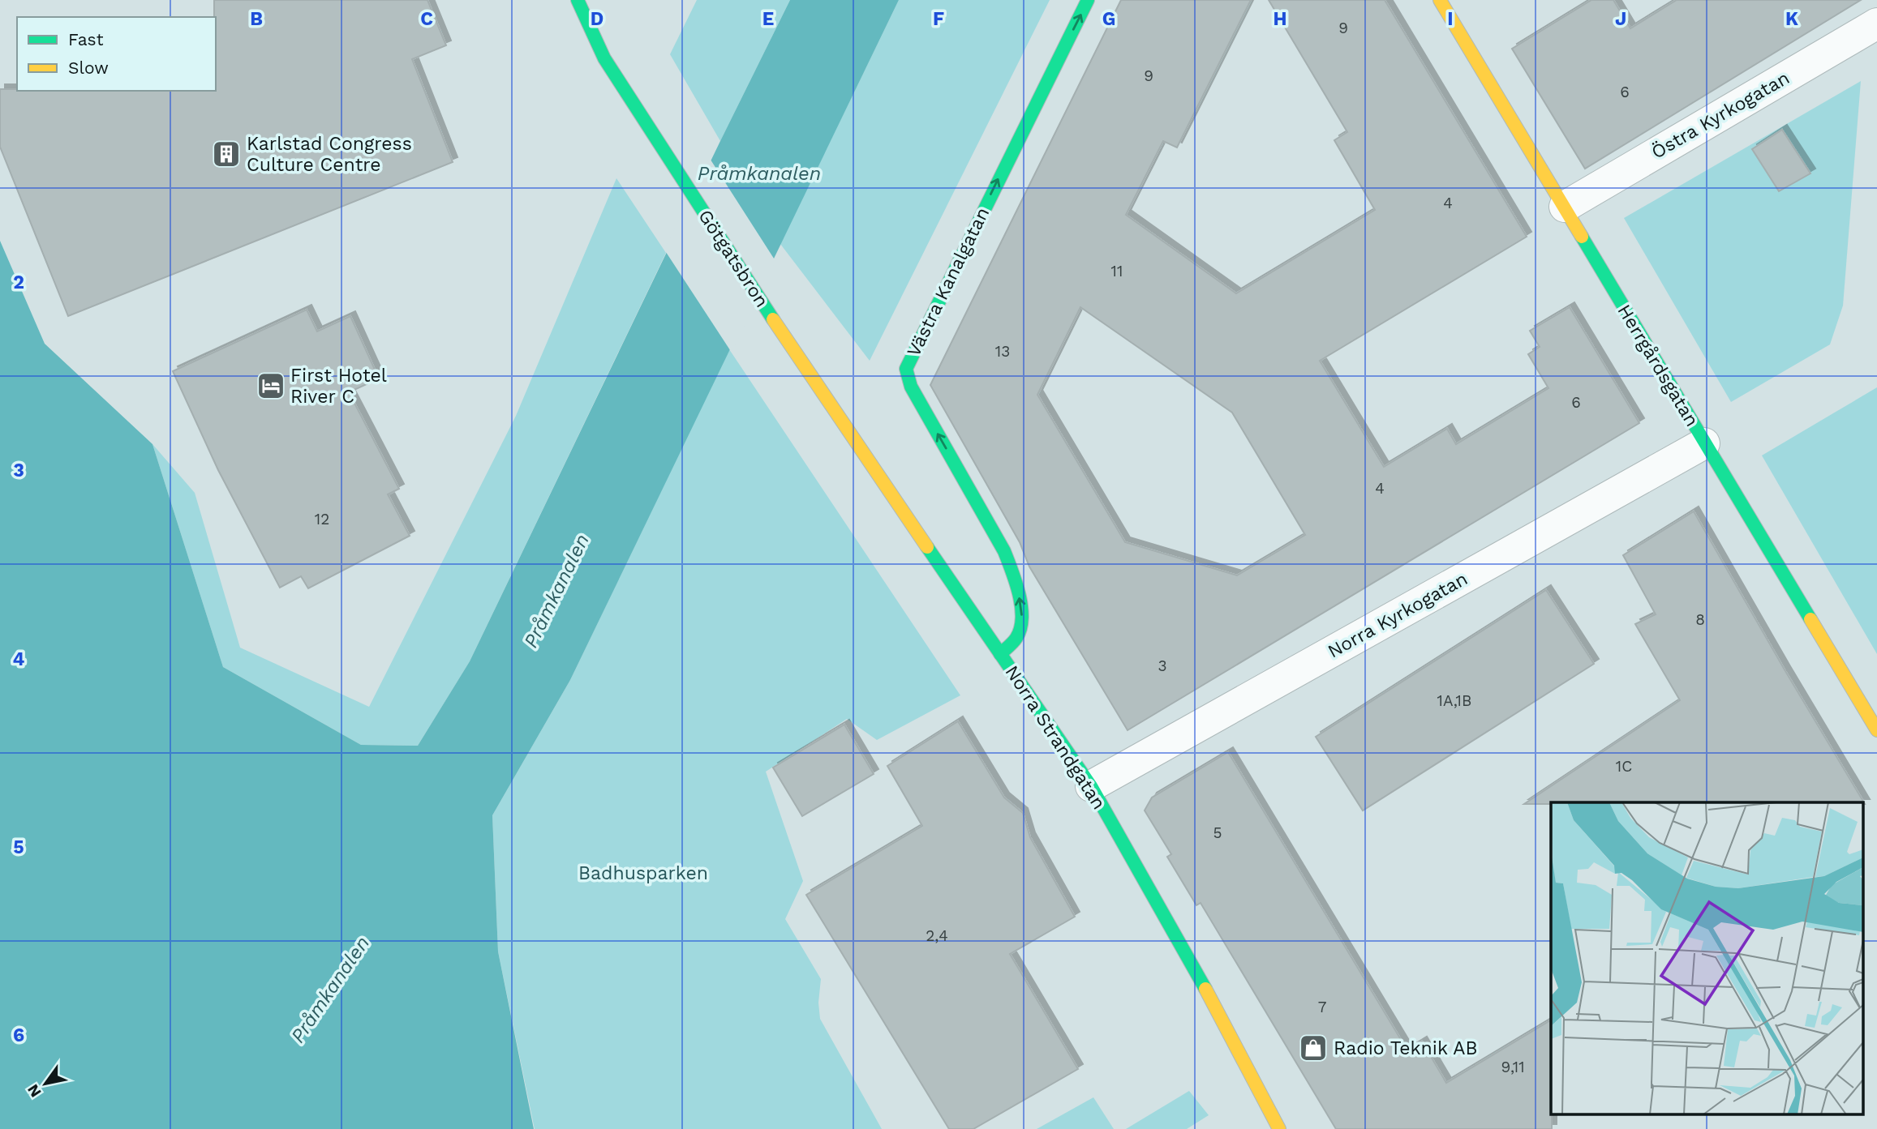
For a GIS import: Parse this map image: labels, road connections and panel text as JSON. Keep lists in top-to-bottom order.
{
  "streets": {
    "street": [
      "Östra Kyrkogatan",
      "Götgatsbron",
      "Västra Kanalgatan",
      "Herrgårdsgatan",
      "Norra Kyrkogatan",
      "Norra Strandgatan"
    ]
  },
  "crossings": [
    ["Östra Kyrkogatan", "Herrgårdsgatan"],
    ["Götgatsbron", "Norra Strandgatan"],
    ["Västra Kanalgatan", "Norra Strandgatan"],
    ["Herrgårdsgatan", "Norra Kyrkogatan"],
    ["Norra Kyrkogatan", "Norra Strandgatan"]
  ],
  "one_way": ["Västra Kanalgatan"],
  "water": ["Pråmkanalen"],
  "parks": ["Badhusparken"],
  "places": {
    "building": ["Karlstad Congress Culture Centre"],
    "hotel": ["First Hotel River C"],
    "shop": ["Radio Teknik AB"]
  },
  "house_numbers": [
    "9",
    "9",
    "6",
    "4",
    "11",
    "13",
    "6",
    "4",
    "12",
    "8",
    "3",
    "1A,1B",
    "1C",
    "5",
    "2,4",
    "7",
    "9,11"
  ],
  "legend": ["Fast", "Slow"],
  "north": "bottom left",
  "grid": {
    "columns": [
      "B",
      "C",
      "D",
      "E",
      "F",
      "G",
      "H",
      "I",
      "J",
      "K"
    ],
    "rows": [
      "2",
      "3",
      "4",
      "5",
      "6"
    ]
  }
}
